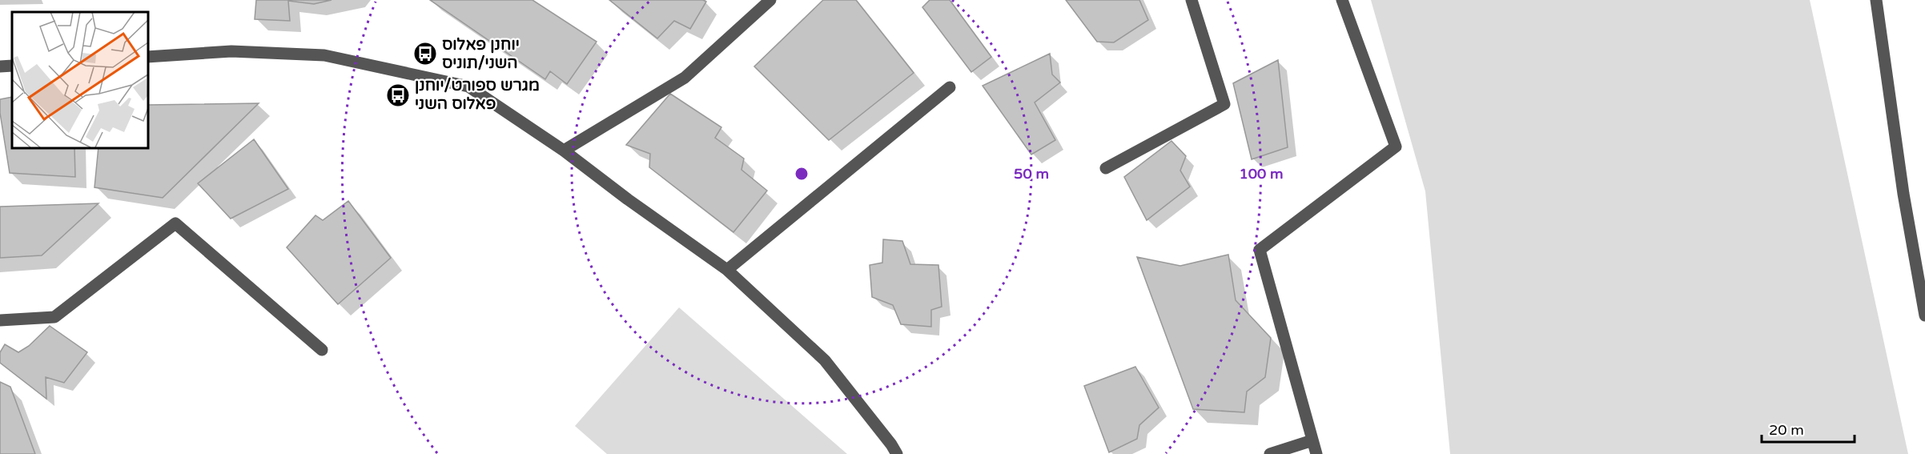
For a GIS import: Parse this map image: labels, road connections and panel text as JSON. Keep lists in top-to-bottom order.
{
  "places": {
    "bus stop": ["יוחנן פאלוס השני/תוניס", "מגרש ספורט/יוחנן פאלוס השני"]
  },
  "scale_bar": "20 m",
  "rings": ["50 m", "100 m"]
}
